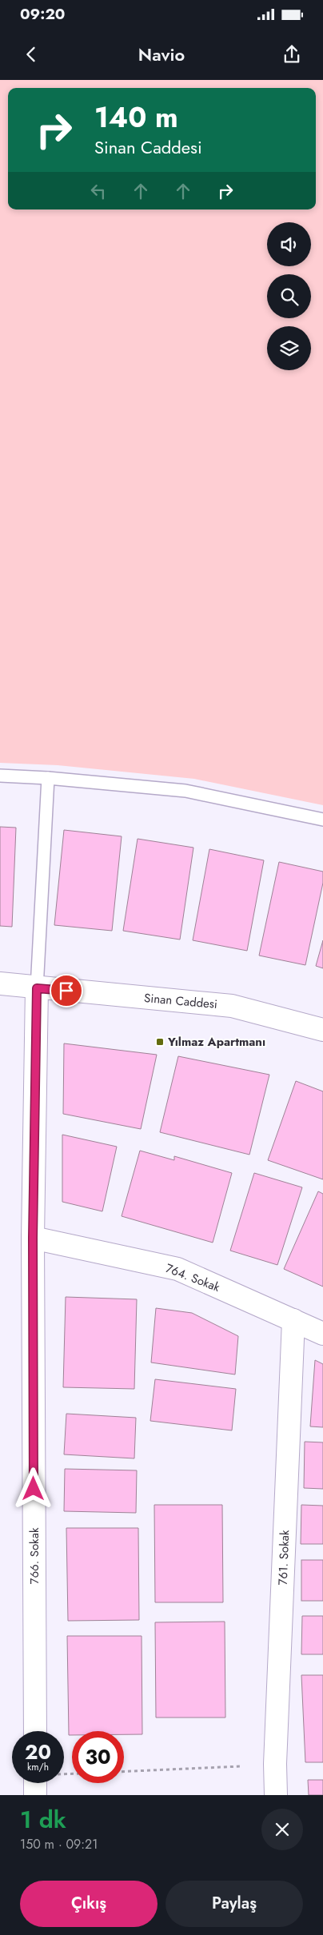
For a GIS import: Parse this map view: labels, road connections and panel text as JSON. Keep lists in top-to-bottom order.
{
  "streets": {
    "street": [
      "Sinan Caddesi",
      "764. Sokak",
      "766. Sokak",
      "761. Sokak"
    ]
  },
  "crossings": [
    ["Sinan Caddesi", "766. Sokak"],
    ["764. Sokak", "766. Sokak"],
    ["764. Sokak", "761. Sokak"]
  ],
  "places": {
    "transit": ["Yılmaz Apartmanı"]
  },
  "page": {
    "status": "09:20",
    "header": "Navio",
    "turn": ["140 m", "Sinan Caddesi"],
    "speed": "20 km/h",
    "limit": "30",
    "heading": ["1 dk", "150 m · 09:21"],
    "buttons": ["Çıkış", "Paylaş"]
  }
}
